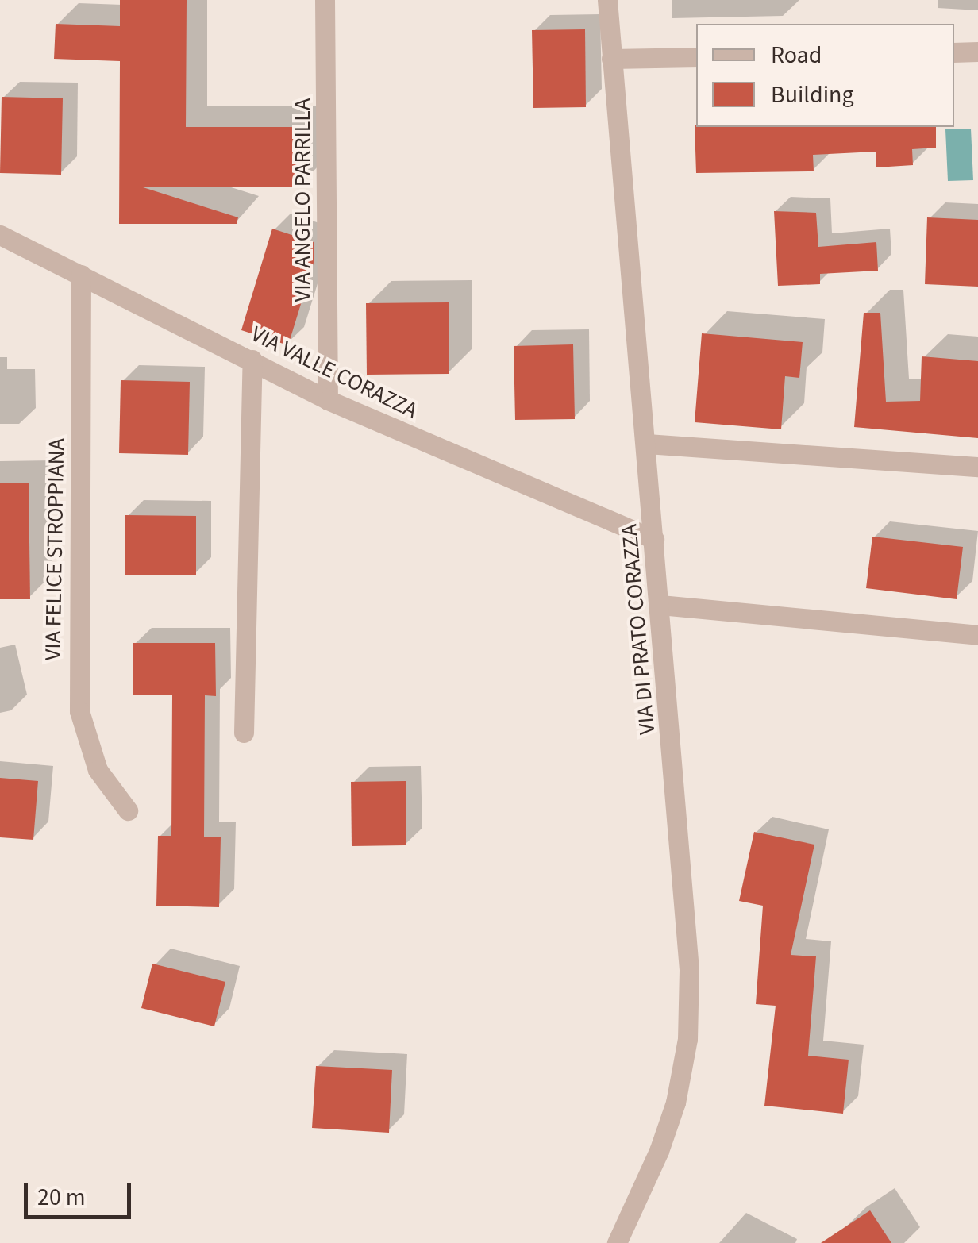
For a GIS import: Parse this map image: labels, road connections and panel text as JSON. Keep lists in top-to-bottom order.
{
  "streets": {
    "street": [
      "VIA ANGELO PARRILLA",
      "VIA VALLE CORAZZA",
      "VIA FELICE STROPPIANA",
      "VIA DI PRATO CORAZZA"
    ]
  },
  "crossings": [
    ["VIA ANGELO PARRILLA", "VIA VALLE CORAZZA"],
    ["VIA VALLE CORAZZA", "VIA FELICE STROPPIANA"],
    ["VIA VALLE CORAZZA", "VIA DI PRATO CORAZZA"]
  ],
  "legend": ["Road", "Building"],
  "scale_bar": "20 m"
}
